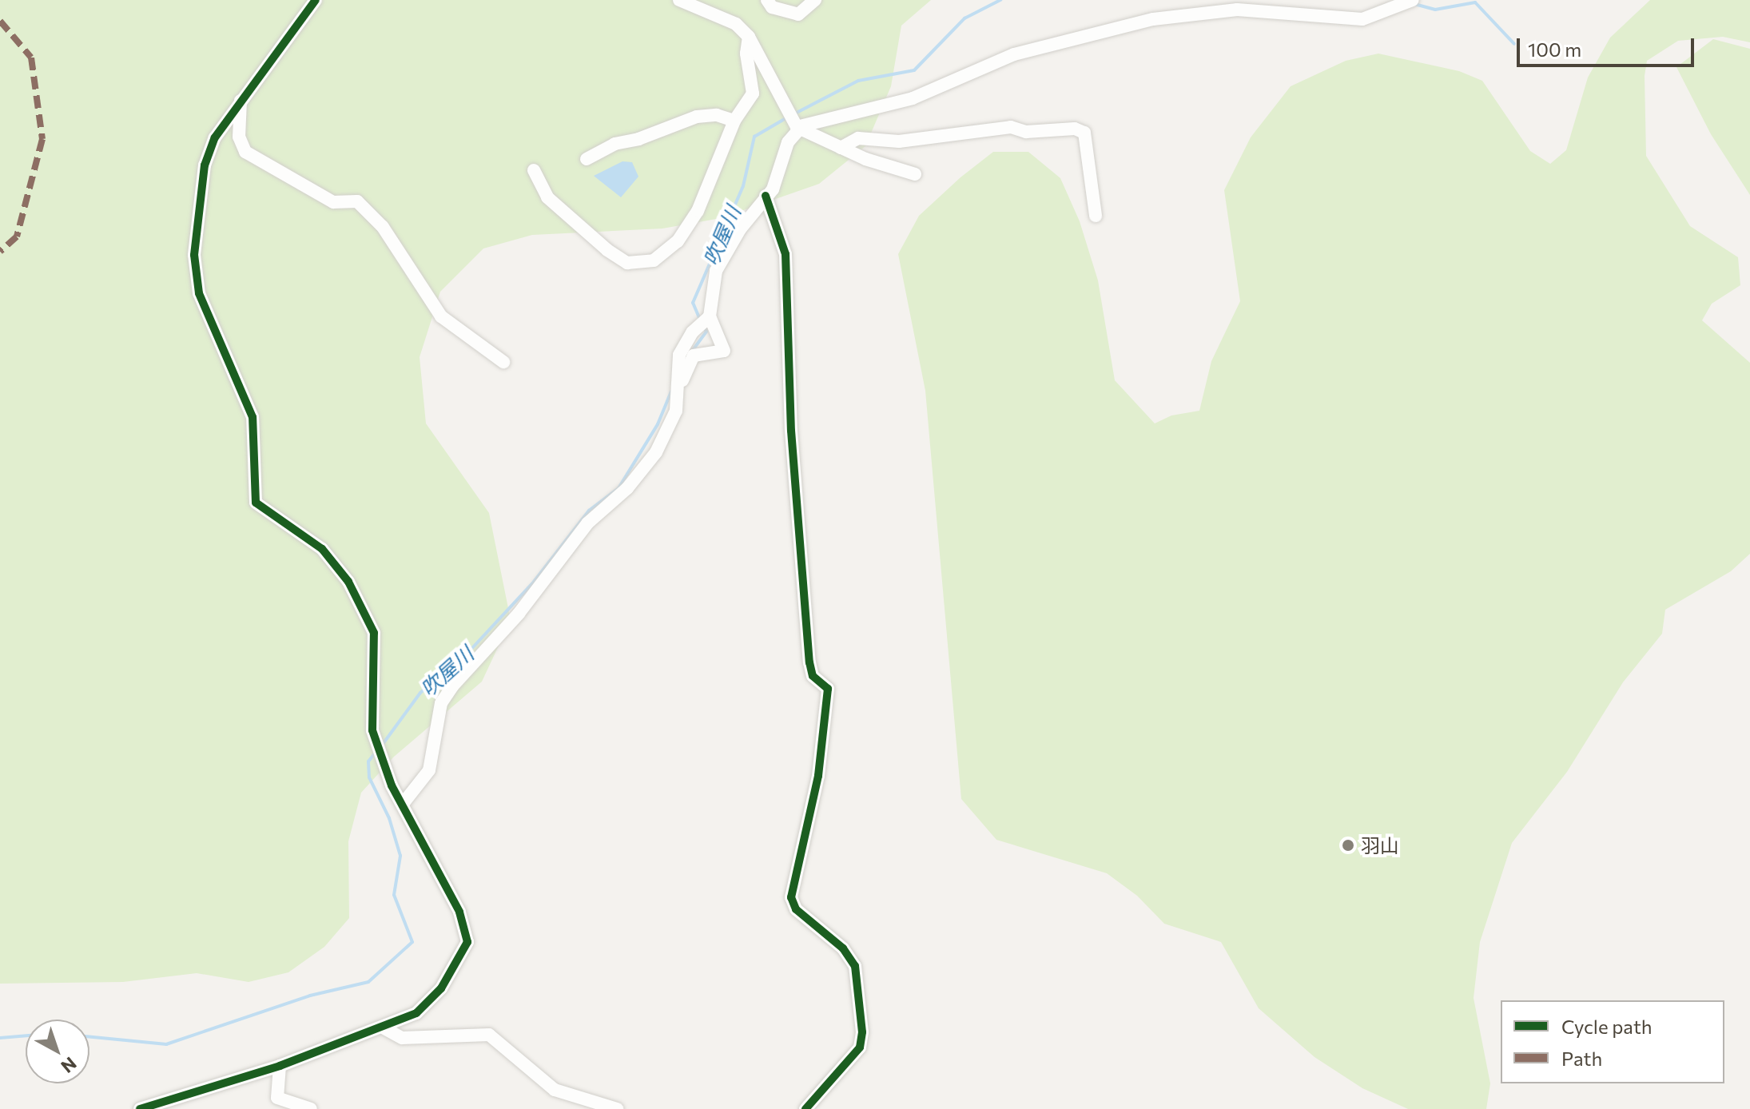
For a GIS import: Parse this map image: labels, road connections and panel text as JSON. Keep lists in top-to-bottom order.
{
  "water": ["吹屋川"],
  "places": ["羽山"],
  "legend": ["Cycle path", "Path"],
  "scale_bar": "100 m",
  "north": "bottom right"
}
